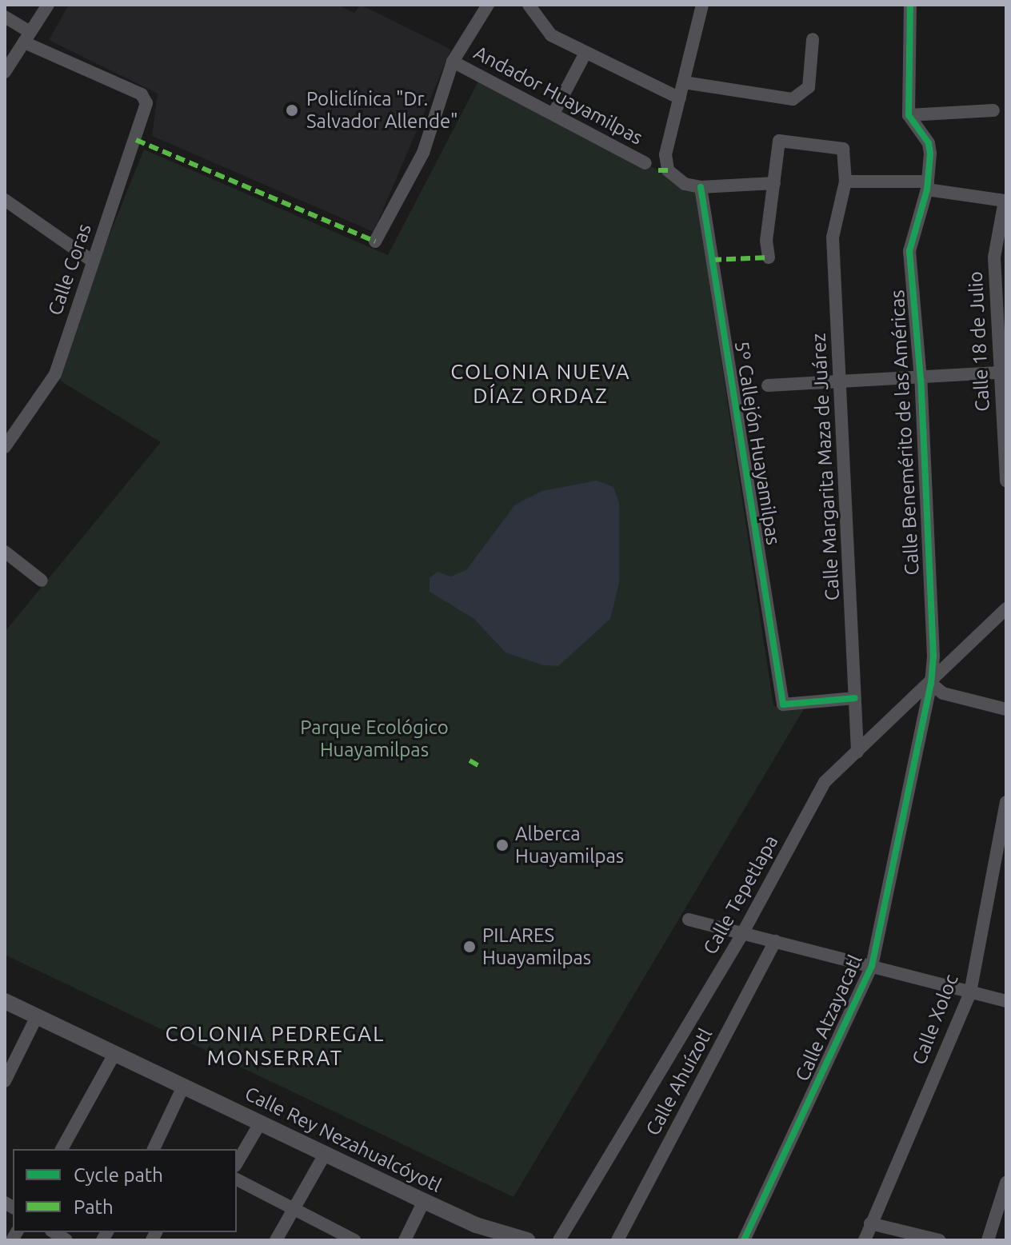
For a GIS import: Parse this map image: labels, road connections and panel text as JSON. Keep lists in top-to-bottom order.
{
  "streets": {
    "street": [
      "Andador Huayamilpas",
      "Calle Coras",
      "Calle 18 de Julio",
      "Calle Benemérito de las Américas",
      "5º Callejón Huayamilpas",
      "Calle Margarita Maza de Juárez",
      "Calle Tepetlapa",
      "Calle Atzayacatl",
      "Calle Xoloc",
      "Calle Ahuízotl",
      "Calle Rey Nezahualcóyotl"
    ]
  },
  "crossings": [
    ["Calle Benemérito de las Américas", "Calle Tepetlapa"],
    ["Calle Benemérito de las Américas", "Calle Atzayacatl"],
    ["5º Callejón Huayamilpas", "Calle Margarita Maza de Juárez"],
    ["Calle Margarita Maza de Juárez", "Calle Tepetlapa"],
    ["Calle Tepetlapa", "Calle Atzayacatl"]
  ],
  "districts": ["COLONIA NUEVA DÍAZ ORDAZ", "COLONIA PEDREGAL MONSERRAT"],
  "parks": ["Parque Ecológico Huayamilpas"],
  "places": ["Policlínica \"Dr. Salvador Allende\"", "Alberca Huayamilpas", "PILARES Huayamilpas"],
  "legend": ["Cycle path", "Path"]
}
